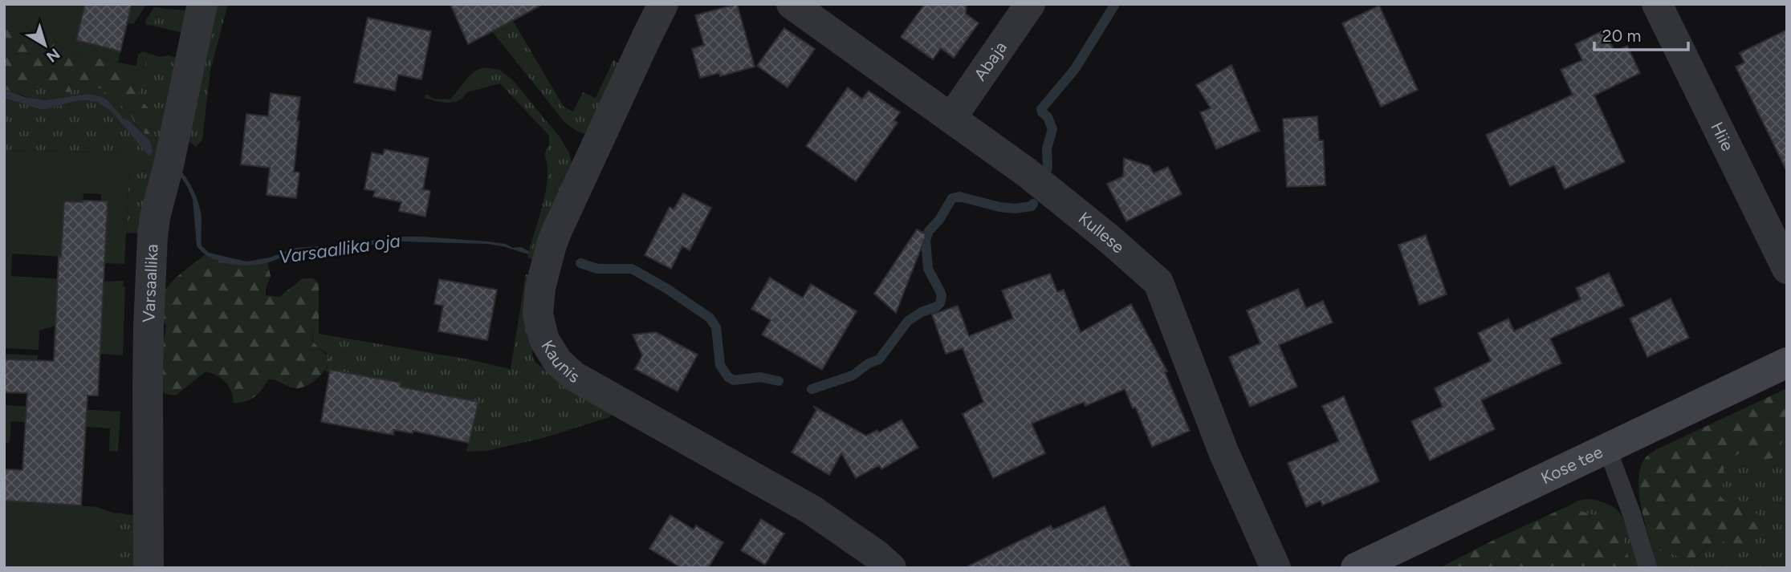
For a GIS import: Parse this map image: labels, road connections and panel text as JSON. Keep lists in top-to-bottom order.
{
  "streets": {
    "main road": ["Kose tee"],
    "street": [
      "Abaja",
      "Hiie",
      "Kullese",
      "Varsaallika",
      "Kaunis"
    ]
  },
  "crossings": [
    ["Abaja", "Kullese"]
  ],
  "water": ["Varsaallika oja"],
  "scale_bar": "20 m",
  "north": "bottom right"
}
